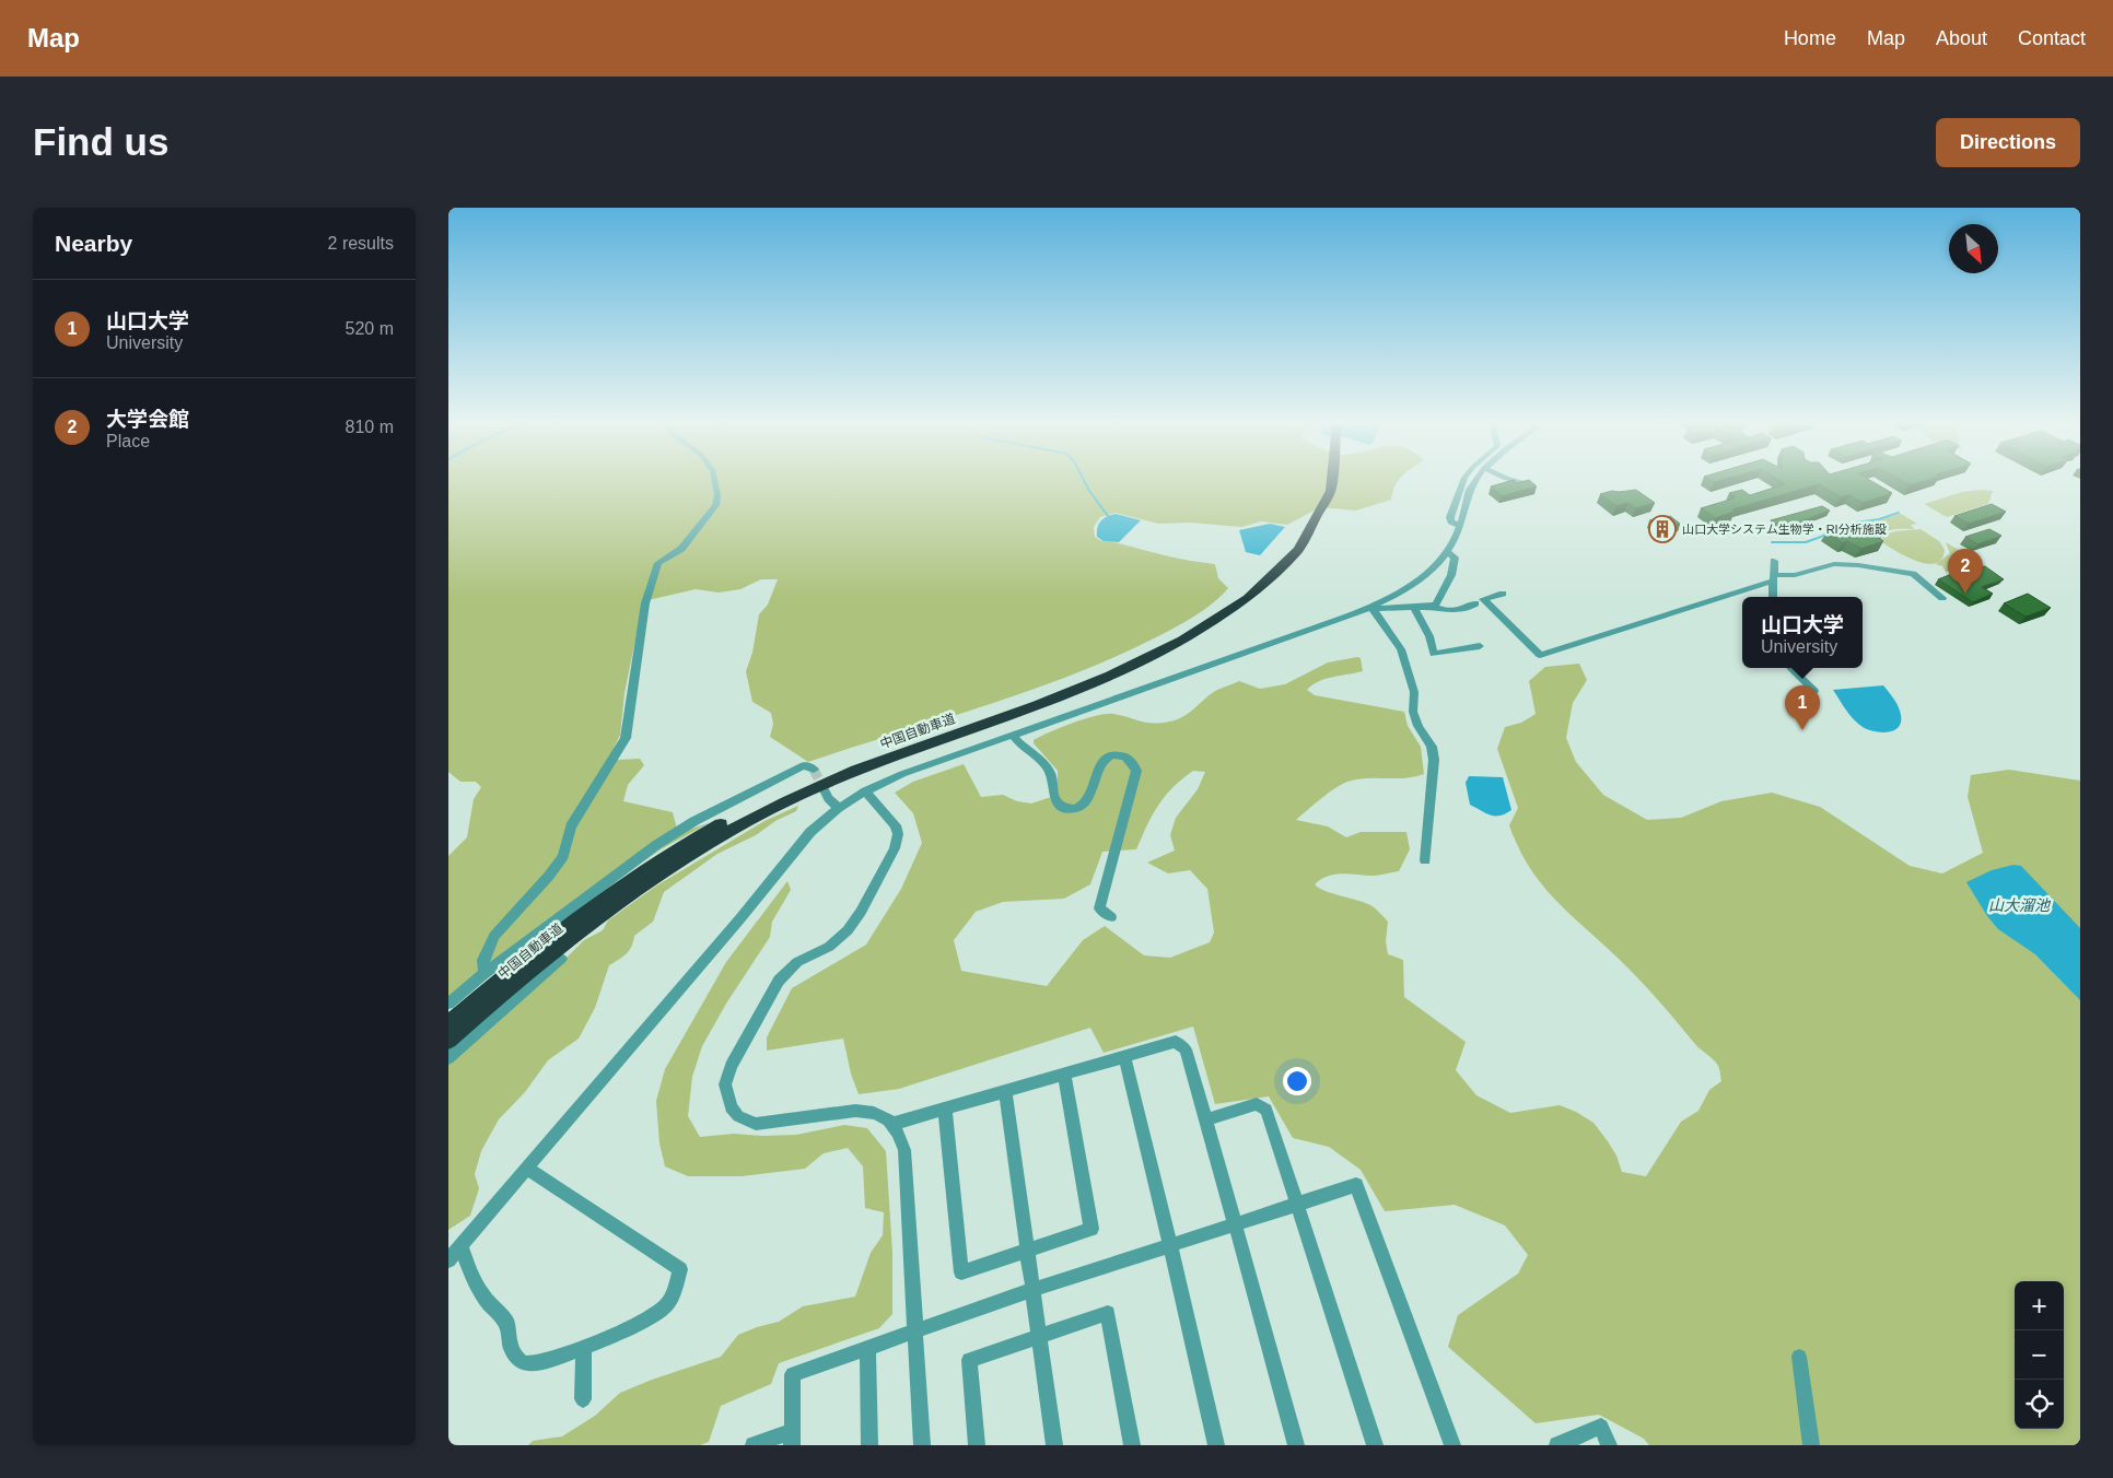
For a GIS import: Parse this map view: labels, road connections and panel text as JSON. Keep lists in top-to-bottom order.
{
  "streets": {
    "highway": ["中国自動車道"]
  },
  "water": ["山大溜池"],
  "places": {
    "building": ["山口大学システム生物学・RI分析施設"]
  },
  "north": "bottom right",
  "page": {
    "header": "Map",
    "nav": [
      "Home",
      "Map",
      "About",
      "Contact"
    ],
    "buttons": "Directions",
    "title": "Find us",
    "heading": ["Nearby", "2 results"],
    "list": [
      {
        "mark": "1",
        "name": "山口大学",
        "note": "University",
        "value": "520 m"
      },
      {
        "mark": "2",
        "name": "大学会館",
        "note": "Place",
        "value": "810 m"
      }
    ],
    "pins": ["2", "1"],
    "popup": ["山口大学", "University"],
    "map_buttons": ["+", "−"]
  }
}
